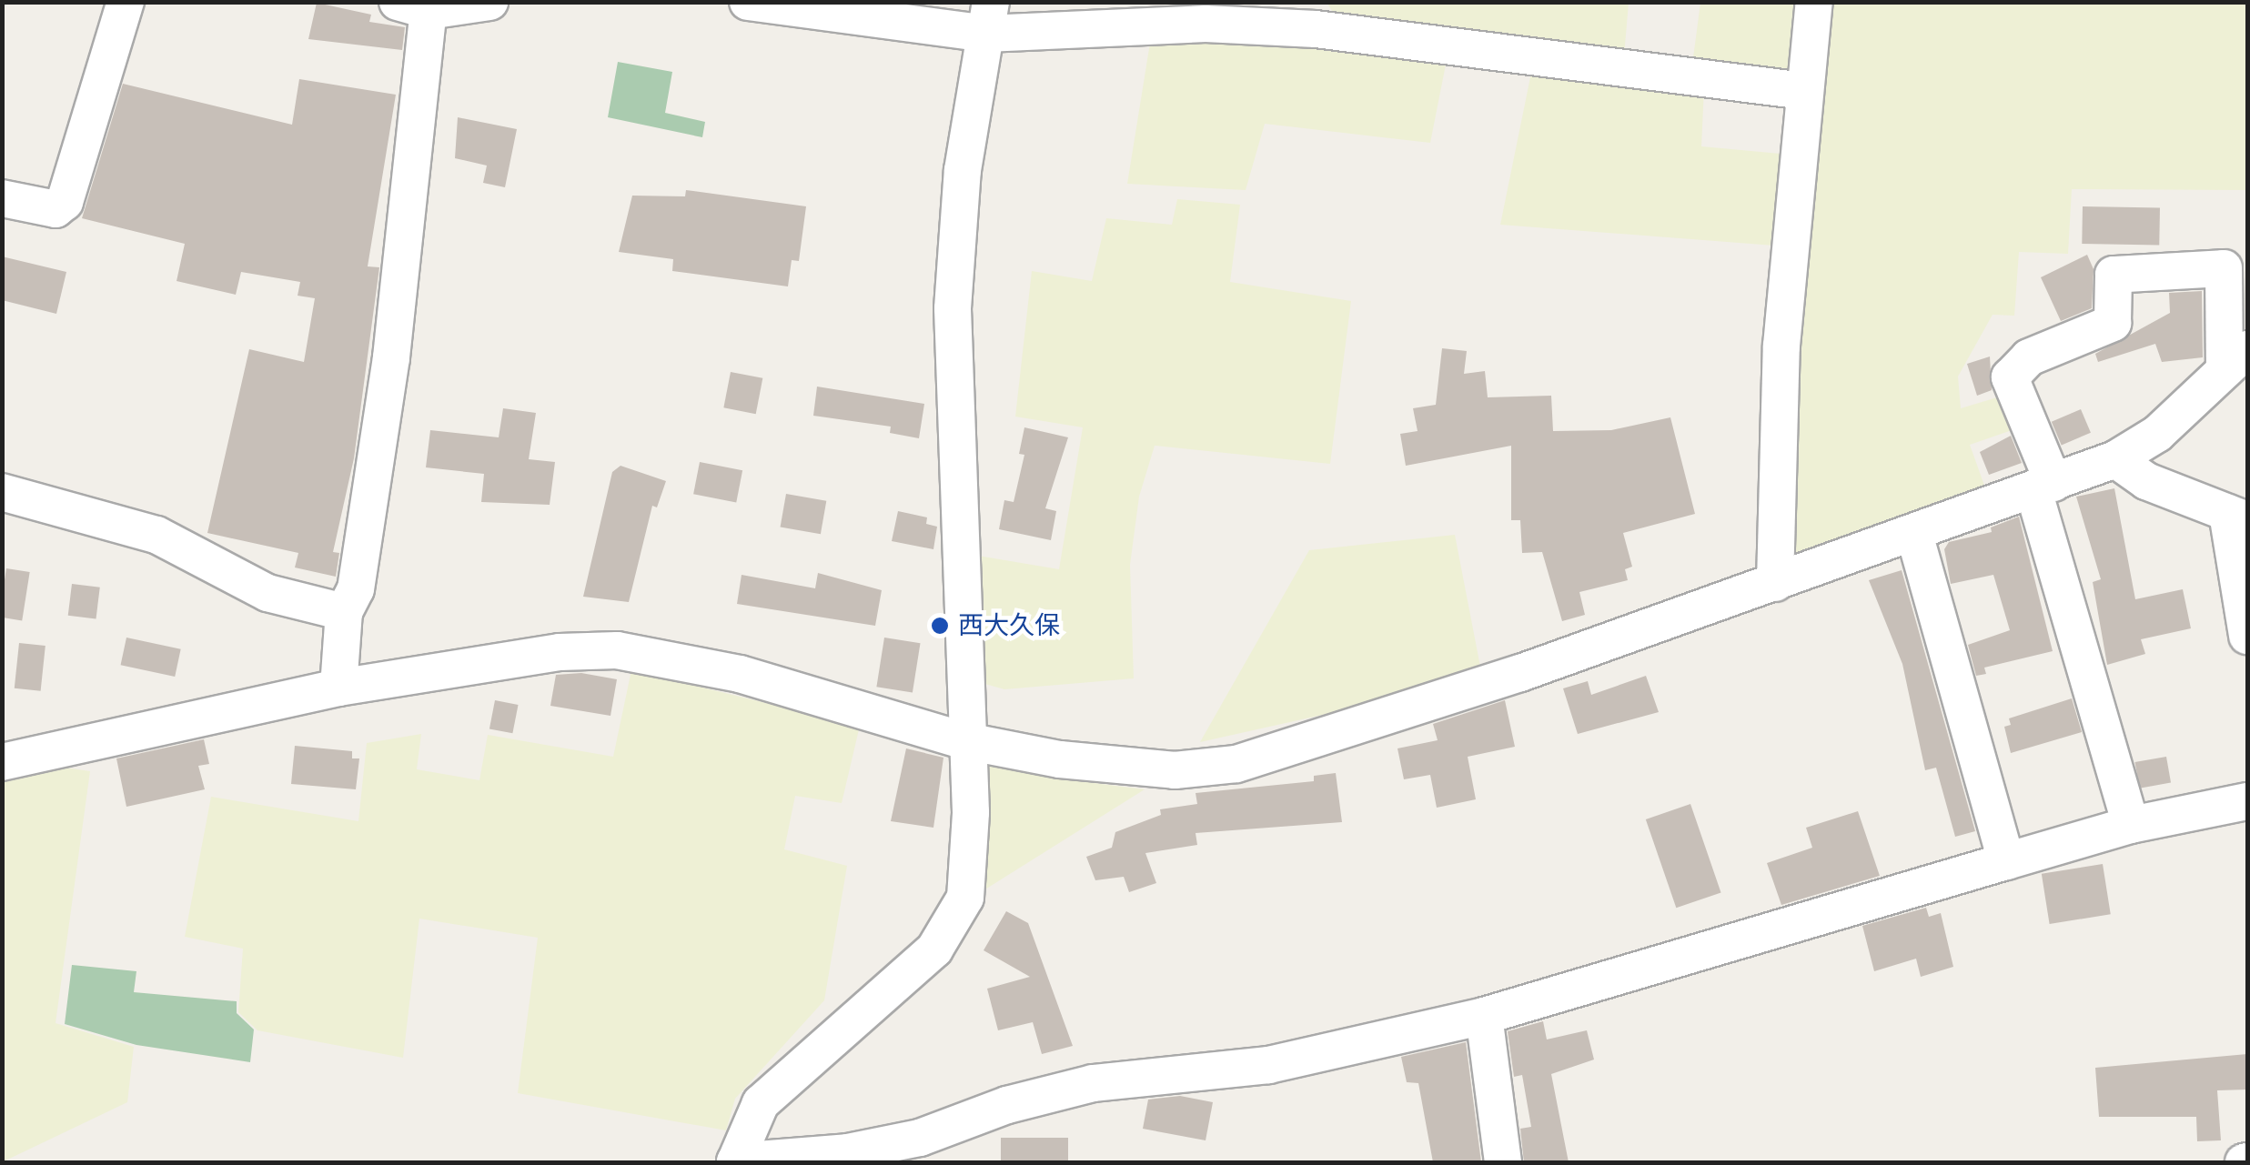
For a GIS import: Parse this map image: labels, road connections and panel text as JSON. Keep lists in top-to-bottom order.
{
  "places": ["西大久保"]
}
